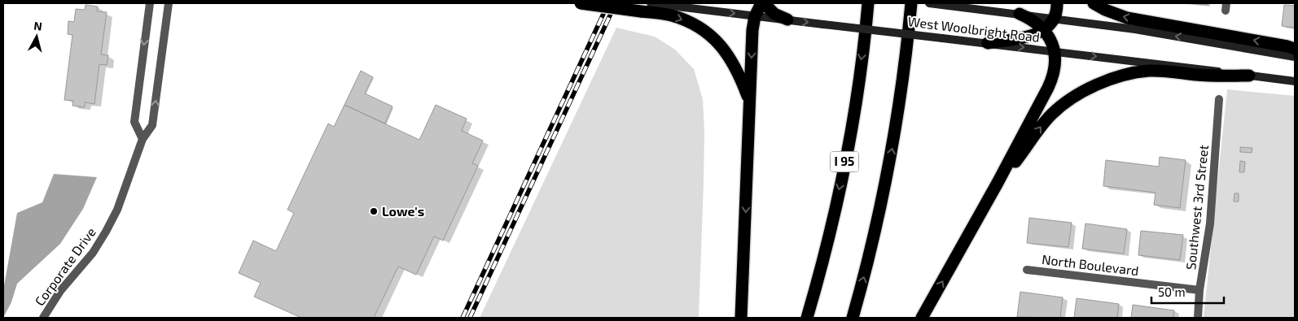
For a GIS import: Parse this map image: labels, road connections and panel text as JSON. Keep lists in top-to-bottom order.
{
  "streets": {
    "highway": ["I 95"],
    "main road": ["West Woolbright Road"],
    "street": ["Southwest 3rd Street", "North Boulevard", "Corporate Drive"]
  },
  "crossings": [
    ["Southwest 3rd Street", "North Boulevard"]
  ],
  "places": ["Lowe's"],
  "scale_bar": "50 m",
  "north": "top"
}
